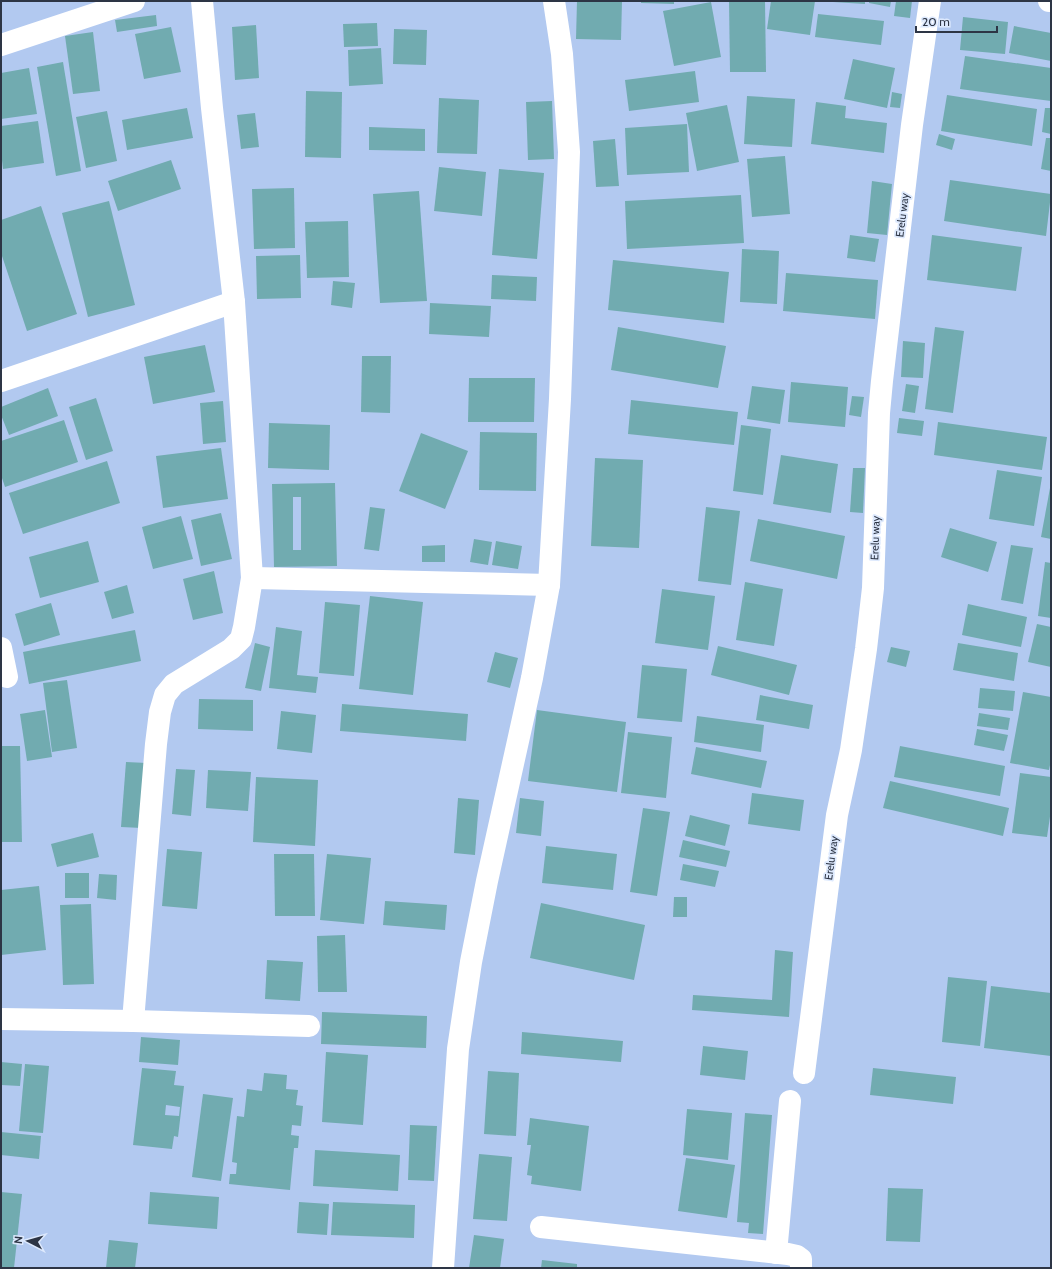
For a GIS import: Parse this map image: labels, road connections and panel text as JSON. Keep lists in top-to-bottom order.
{
  "streets": {
    "street": ["Erelu way"]
  },
  "scale_bar": "20 m",
  "north": "left"
}
